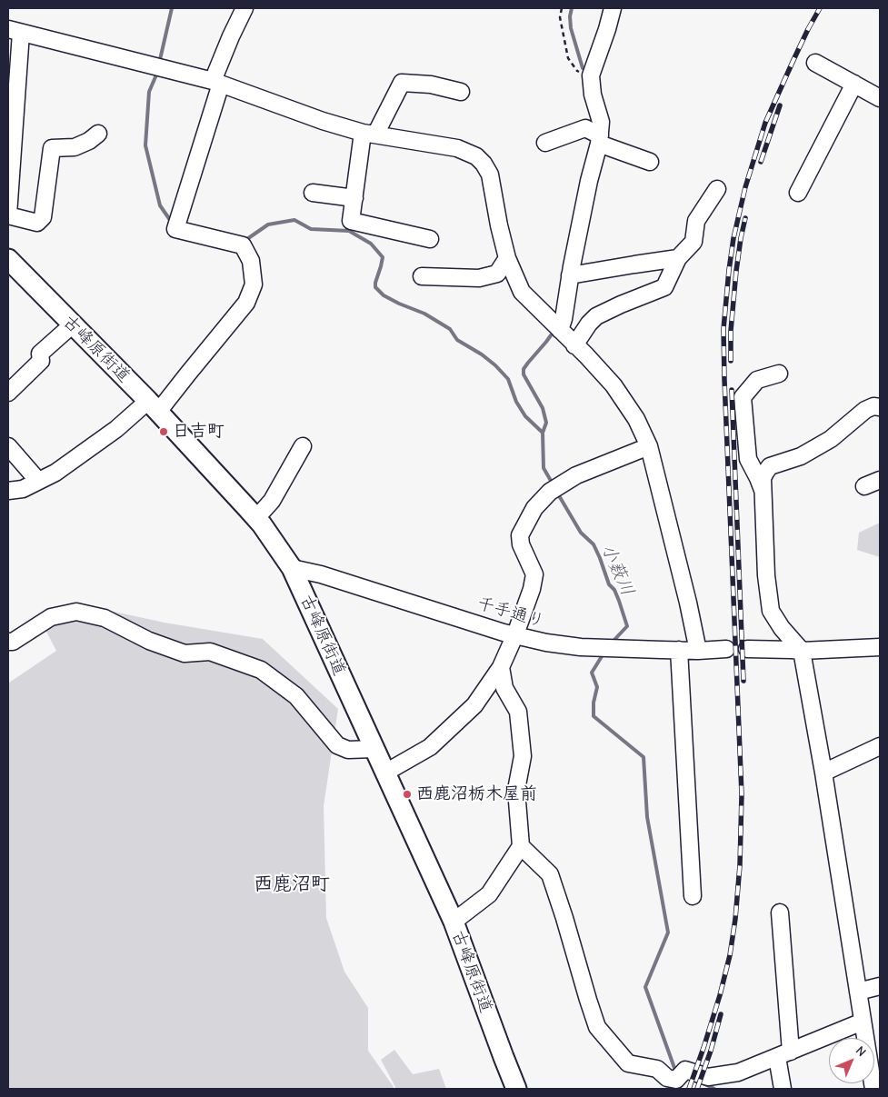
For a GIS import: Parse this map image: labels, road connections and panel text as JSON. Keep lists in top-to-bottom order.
{
  "streets": {
    "main road": ["古峰原街道"],
    "street": ["千手通り"]
  },
  "crossings": [
    ["古峰原街道", "千手通り"]
  ],
  "districts": ["西鹿沼町"],
  "water": ["小薮川"],
  "places": ["日吉町", "西鹿沼栃木屋前"],
  "north": "top right"
}
